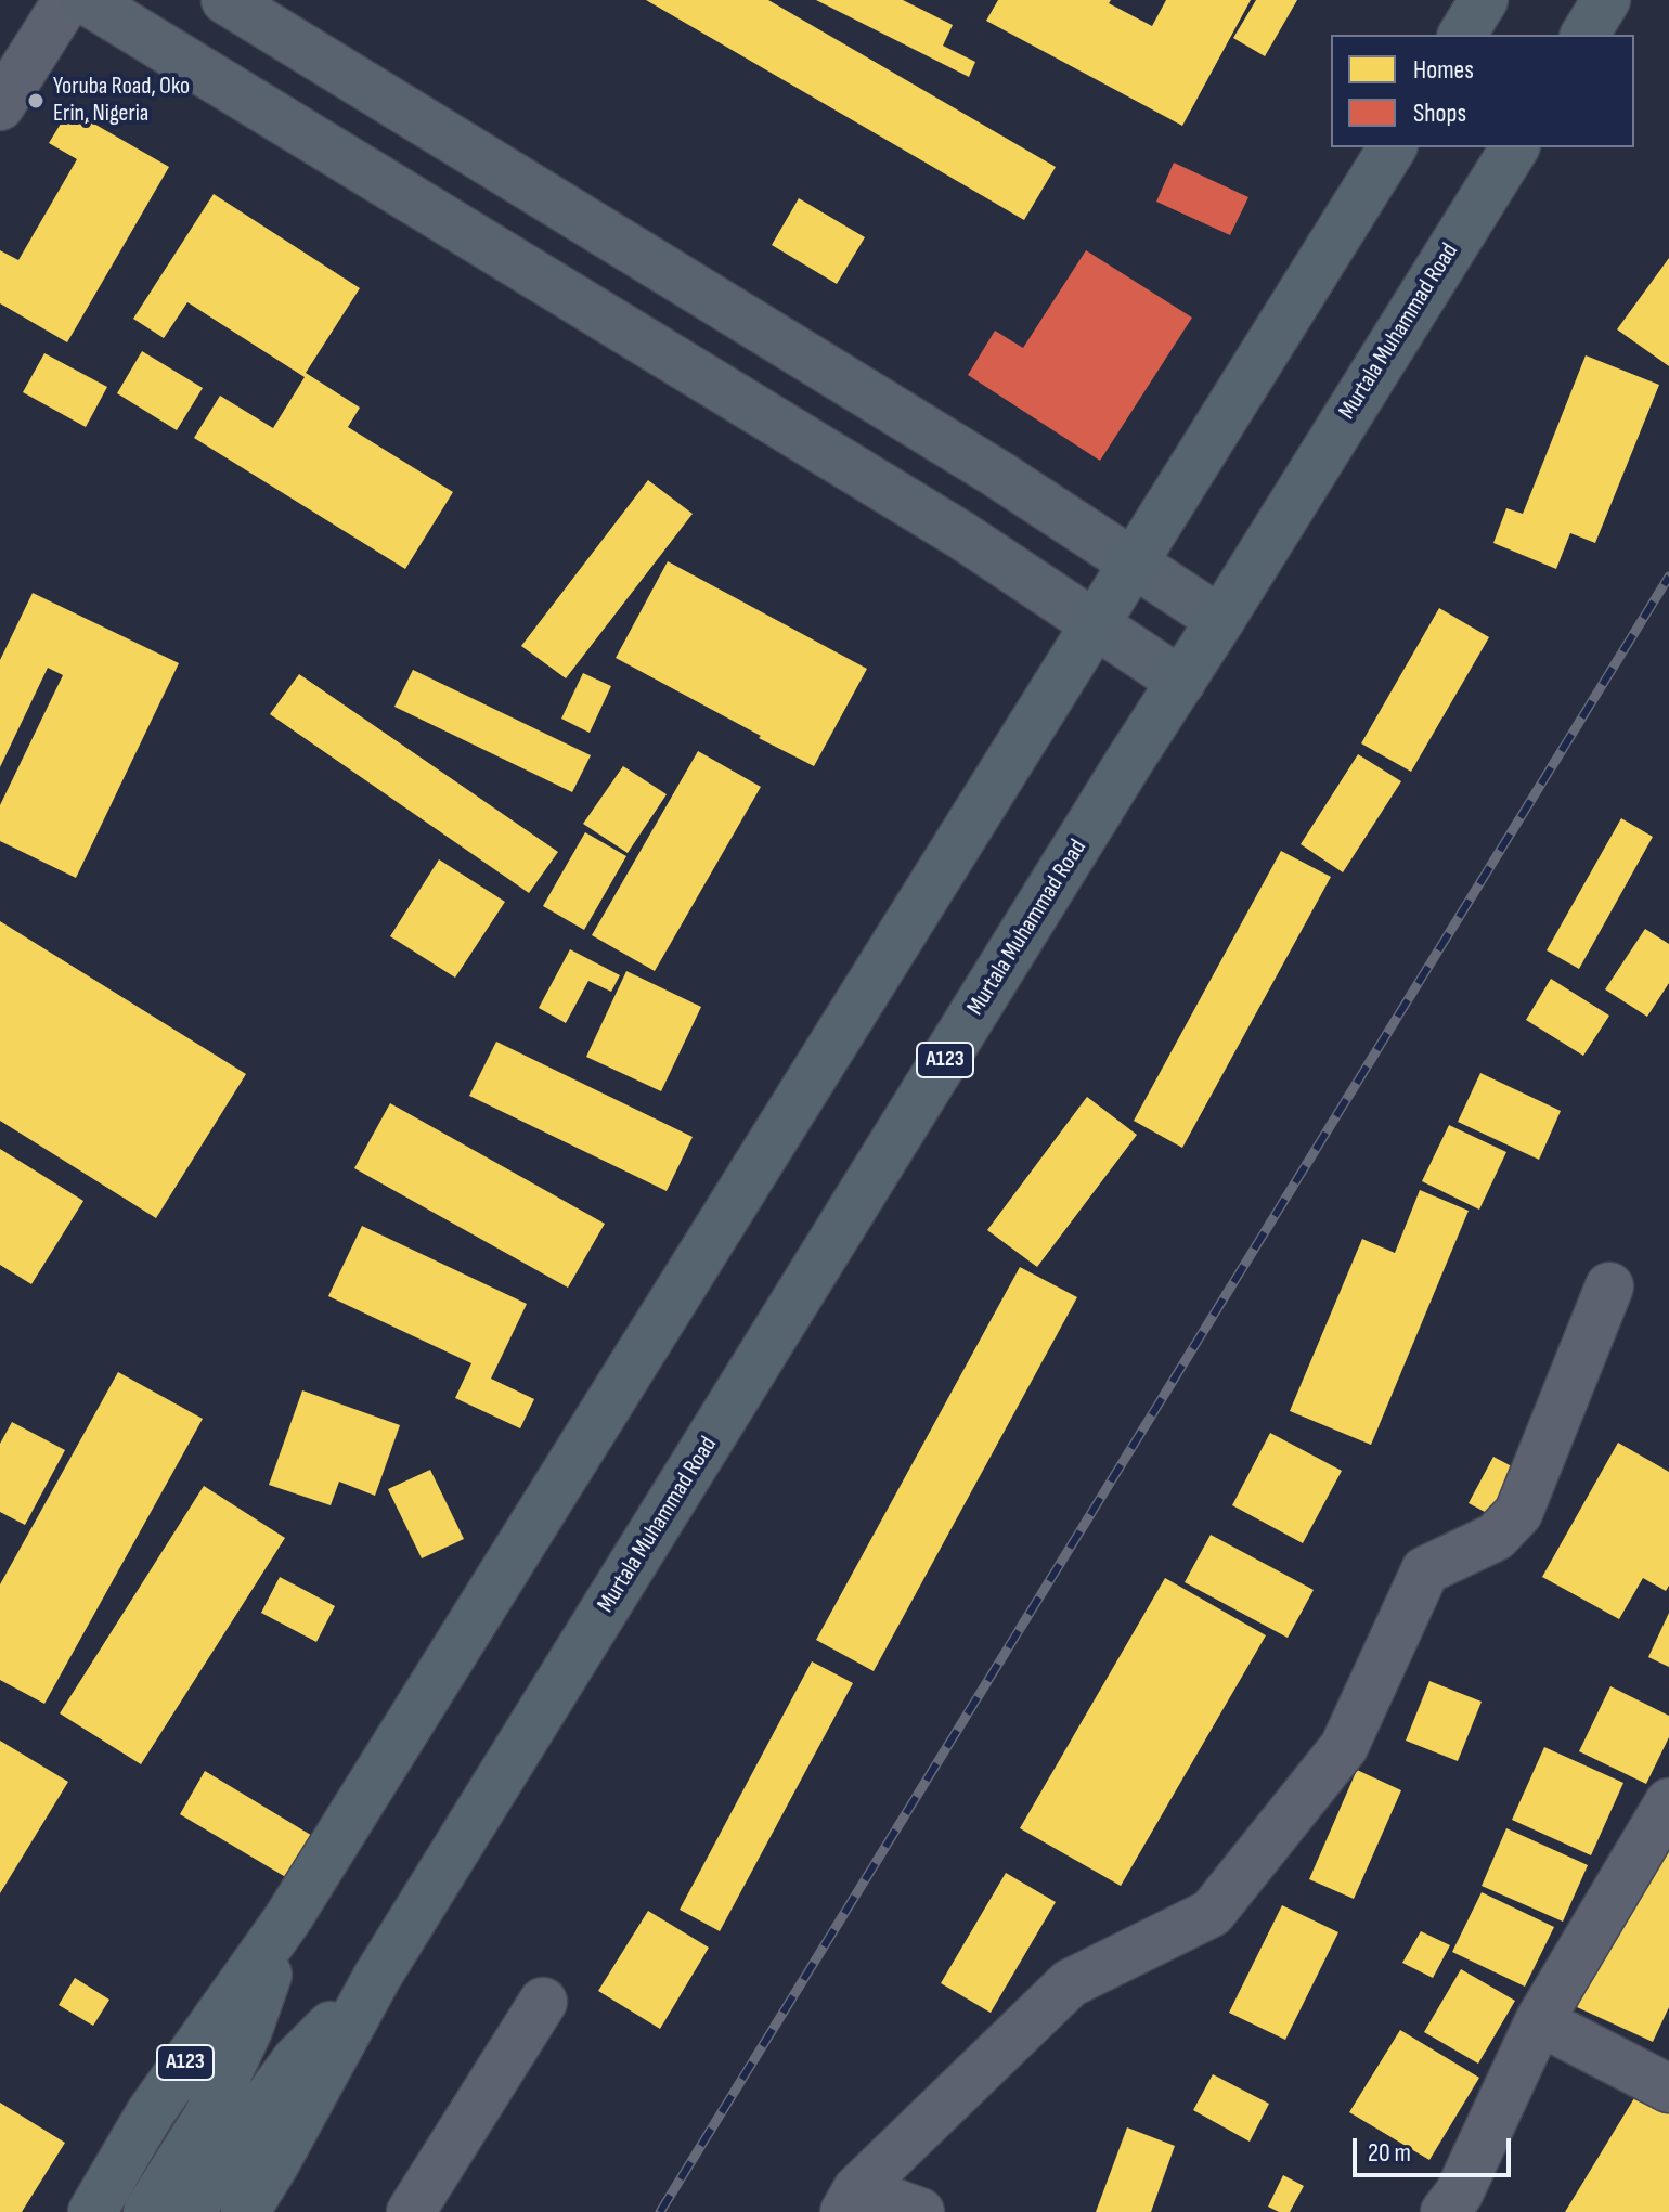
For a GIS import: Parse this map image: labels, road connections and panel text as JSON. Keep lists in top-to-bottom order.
{
  "streets": {
    "highway": ["Murtala Muhammad Road", "A123"]
  },
  "places": ["Yoruba Road, Oko Erin, Nigeria"],
  "legend": ["Homes", "Shops"],
  "scale_bar": "20 m"
}
